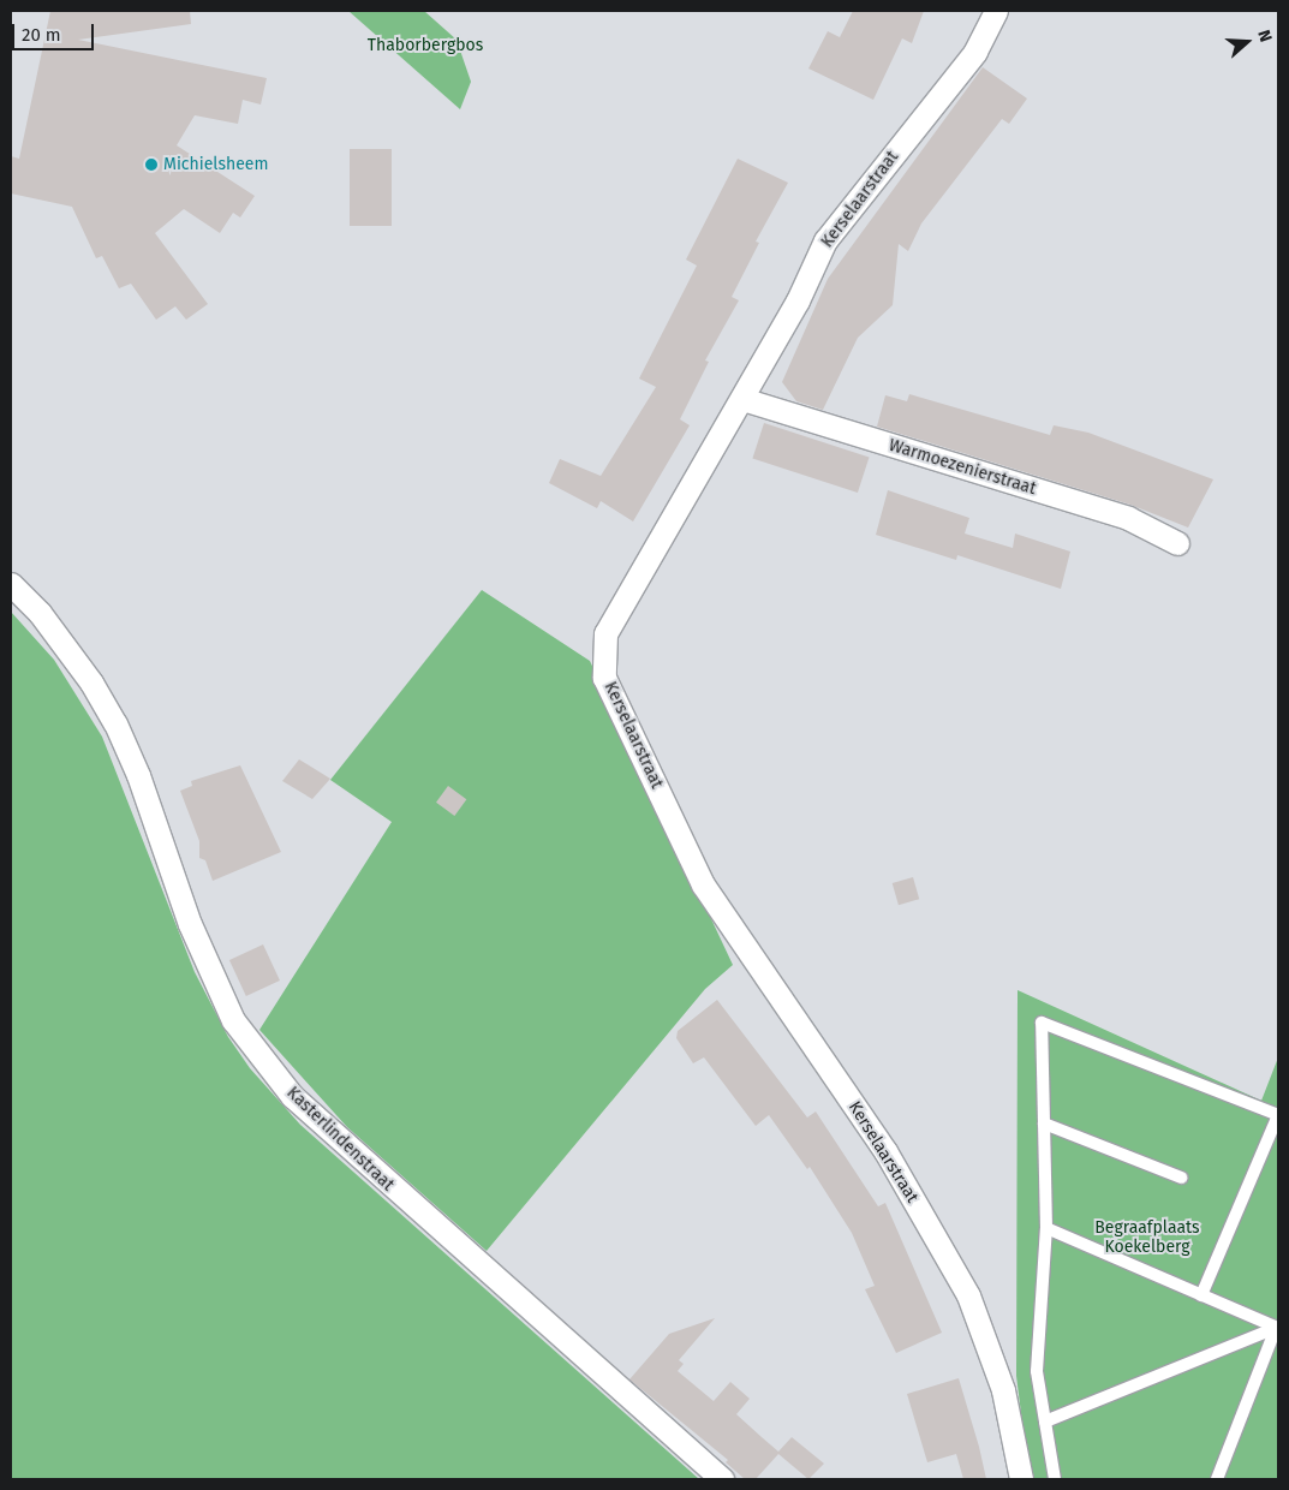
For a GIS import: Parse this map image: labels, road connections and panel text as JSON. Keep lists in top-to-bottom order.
{
  "streets": {
    "street": ["Kerselaarstraat", "Warmoezenierstraat", "Kasterlindenstraat"]
  },
  "crossings": [
    ["Kerselaarstraat", "Warmoezenierstraat"]
  ],
  "parks": ["Thaborbergbos", "Begraafplaats Koekelberg"],
  "places": ["Michielsheem"],
  "scale_bar": "20 m",
  "north": "right"
}
